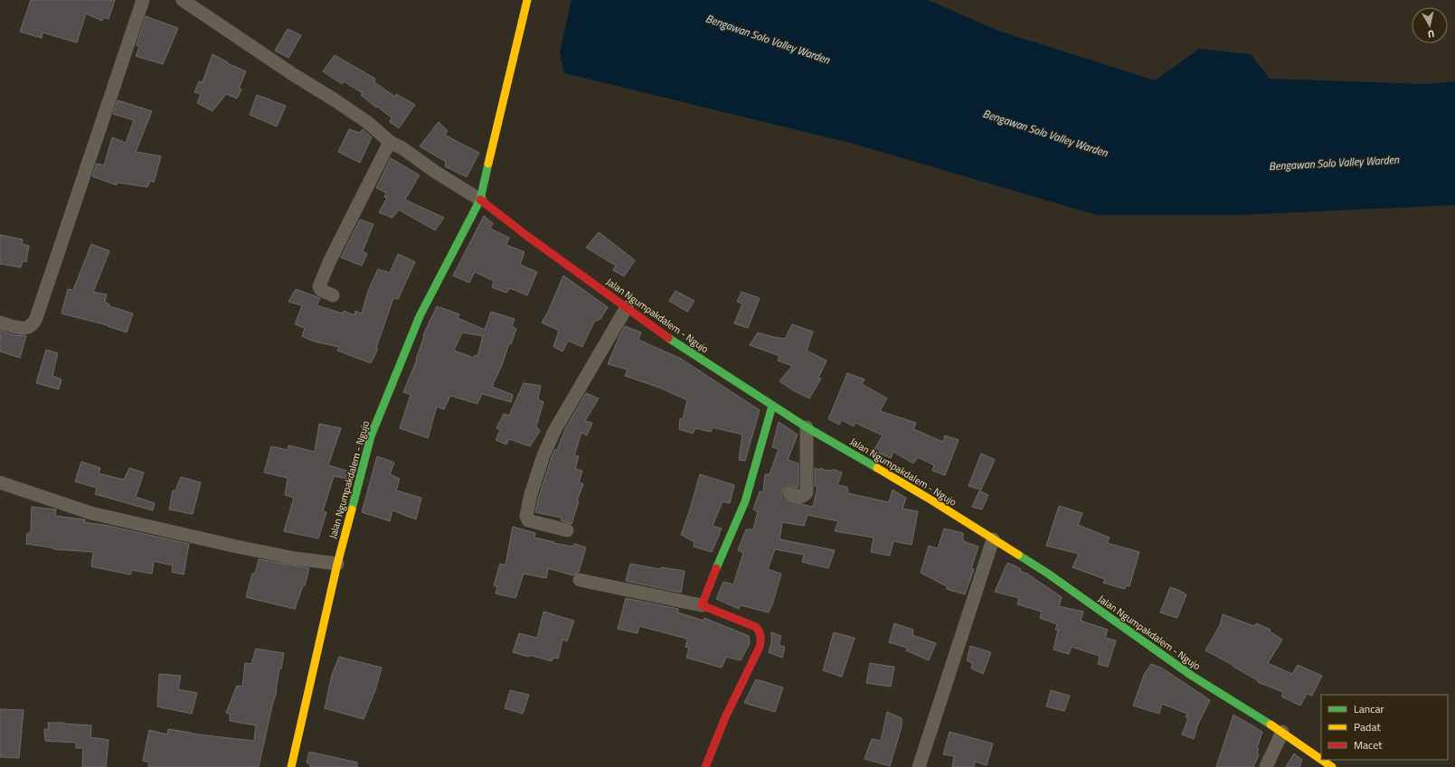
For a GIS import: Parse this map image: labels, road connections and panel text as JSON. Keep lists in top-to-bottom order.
{
  "streets": {
    "street": ["Jalan Ngumpakdalem - Ngujo"]
  },
  "water": ["Bengawan Solo Valley Warden"],
  "legend": ["Lancar", "Padat", "Macet"],
  "north": "bottom"
}
